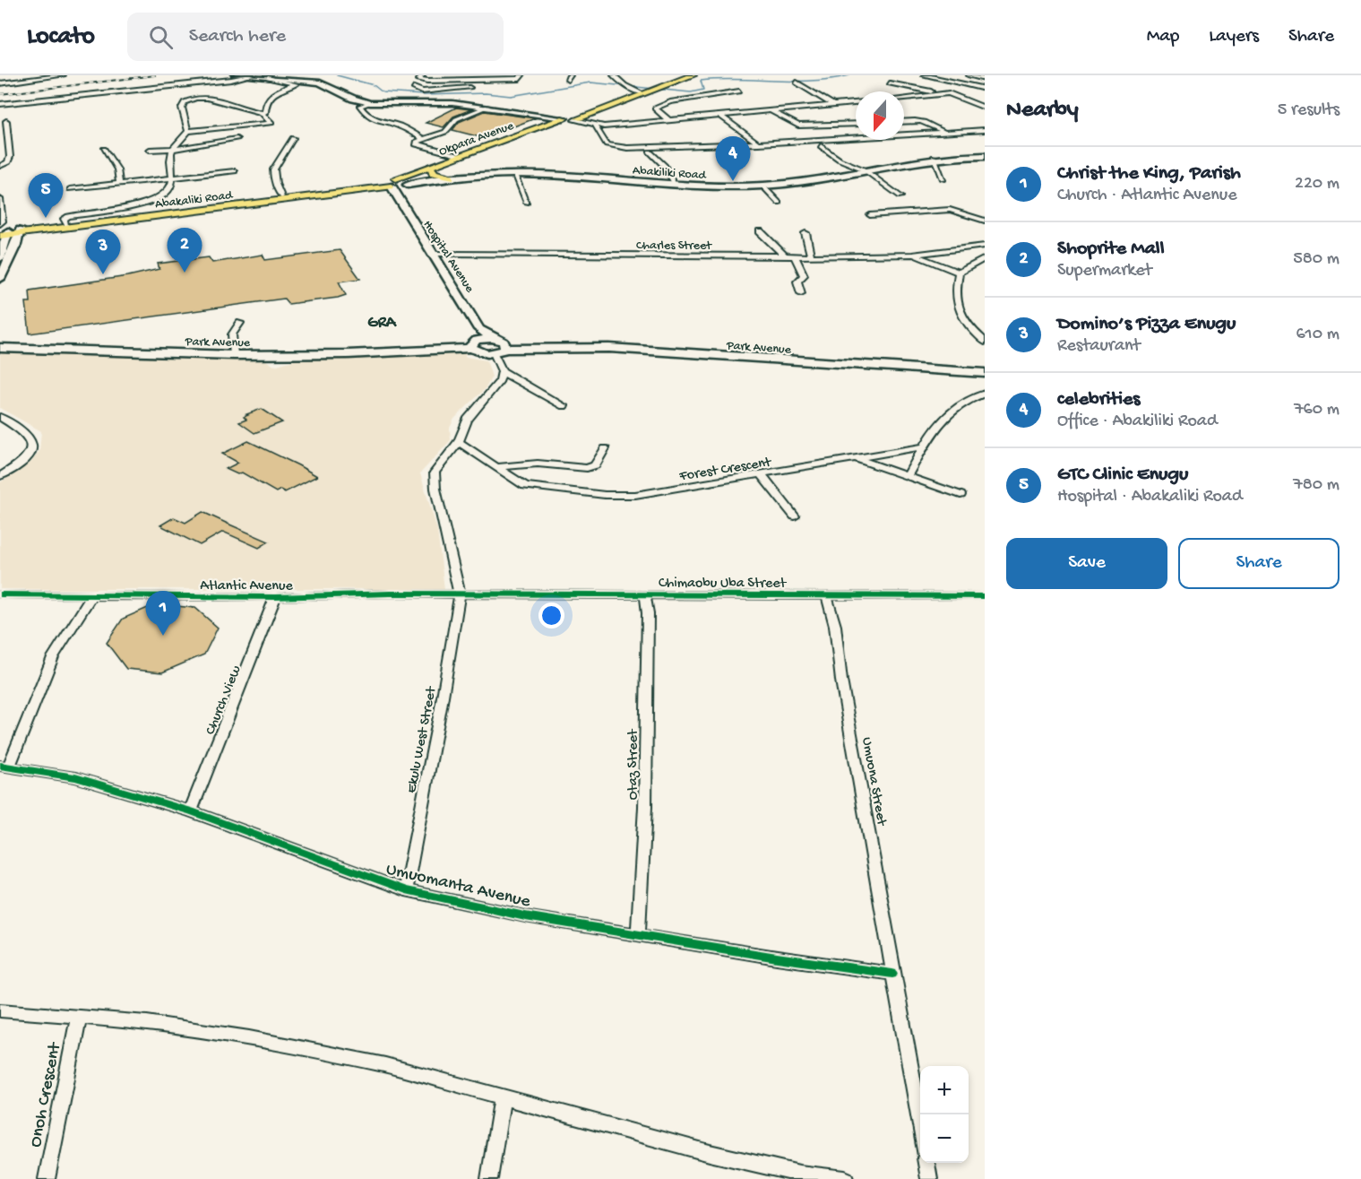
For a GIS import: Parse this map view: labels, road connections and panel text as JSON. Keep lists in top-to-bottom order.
{
  "streets": {
    "main road": [
      "Okpara Avenue",
      "Abakiliki Road",
      "Abakaliki Road",
      "Hospital Avenue",
      "Park Avenue"
    ],
    "street": [
      "Charles Street",
      "Forest Crescent",
      "Chimaobu Uba Street",
      "Atlantic Avenue",
      "Church View",
      "Ekulu West Street",
      "Otaz Street",
      "Umuona Street",
      "Umuomanta Avenue",
      "Onoh Crescent"
    ]
  },
  "crossings": [
    ["Okpara Avenue", "Abakiliki Road"],
    ["Okpara Avenue", "Abakaliki Road"],
    ["Okpara Avenue", "Hospital Avenue"],
    ["Abakaliki Road", "Hospital Avenue"],
    ["Charles Street", "Hospital Avenue"],
    ["Hospital Avenue", "Park Avenue"],
    ["Chimaobu Uba Street", "Atlantic Avenue"],
    ["Chimaobu Uba Street", "Ekulu West Street"],
    ["Chimaobu Uba Street", "Otaz Street"],
    ["Chimaobu Uba Street", "Umuona Street"],
    ["Atlantic Avenue", "Church View"],
    ["Atlantic Avenue", "Ekulu West Street"],
    ["Church View", "Umuomanta Avenue"],
    ["Ekulu West Street", "Umuomanta Avenue"],
    ["Otaz Street", "Umuomanta Avenue"],
    ["Umuona Street", "Umuomanta Avenue"]
  ],
  "districts": ["GRA"],
  "north": "bottom",
  "page": {
    "header": "Locato",
    "search": "Search here",
    "nav": ["Map", "Layers", "Share"],
    "heading": ["Nearby", "5 results"],
    "pins": [
      "4",
      "5",
      "2",
      "3",
      "1"
    ],
    "list": [
      {
        "mark": "1",
        "name": "Christ the King, Parish",
        "note": "Church · Atlantic Avenue",
        "value": "220 m"
      },
      {
        "mark": "2",
        "name": "Shoprite Mall",
        "note": "Supermarket",
        "value": "580 m"
      },
      {
        "mark": "3",
        "name": "Domino’s Pizza Enugu",
        "note": "Restaurant",
        "value": "610 m"
      },
      {
        "mark": "4",
        "name": "celebrities",
        "note": "Office · Abakiliki Road",
        "value": "760 m"
      },
      {
        "mark": "5",
        "name": "GTC Clinic Enugu",
        "note": "Hospital · Abakaliki Road",
        "value": "780 m"
      }
    ],
    "buttons": ["Save", "Share"],
    "map_buttons": ["+", "−"]
  }
}
